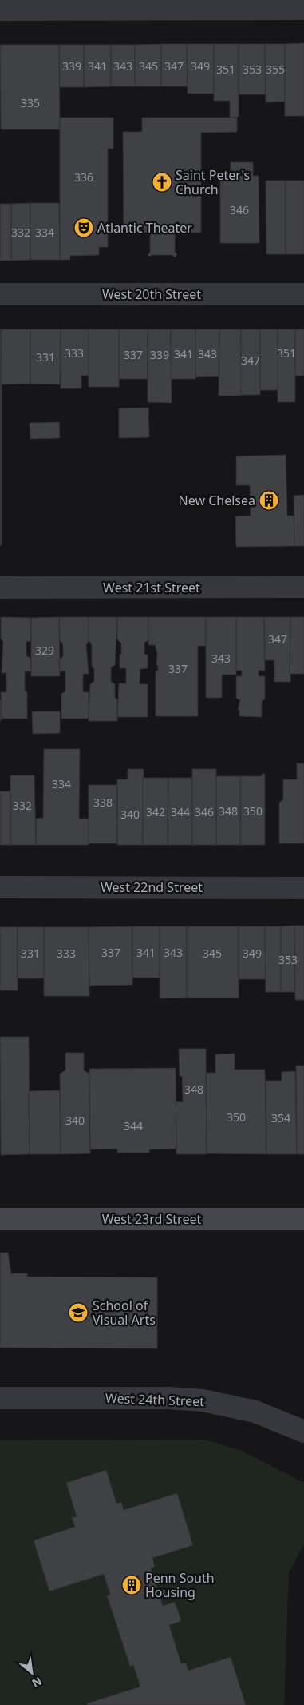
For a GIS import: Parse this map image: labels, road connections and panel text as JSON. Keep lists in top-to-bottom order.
{
  "streets": {
    "main road": ["West 23rd Street"],
    "street": [
      "West 20th Street",
      "West 21st Street",
      "West 22nd Street",
      "West 24th Street"
    ]
  },
  "places": {
    "church": ["Saint Peter's Church"],
    "theatre": ["Atlantic Theater"],
    "building": ["New Chelsea", "Penn South Housing"],
    "school or university": ["School of Visual Arts"]
  },
  "house_numbers": [
    "339",
    "341",
    "343",
    "345",
    "347",
    "349",
    "351",
    "353",
    "355",
    "335",
    "336",
    "346",
    "332",
    "334",
    "333",
    "351",
    "341",
    "343",
    "337",
    "339",
    "331",
    "347",
    "347",
    "329",
    "343",
    "337",
    "334",
    "338",
    "332",
    "348",
    "350",
    "342",
    "344",
    "346",
    "340",
    "337",
    "341",
    "343",
    "331",
    "333",
    "345",
    "349",
    "353",
    "348",
    "350",
    "354",
    "340",
    "344"
  ],
  "north": "bottom right"
}
